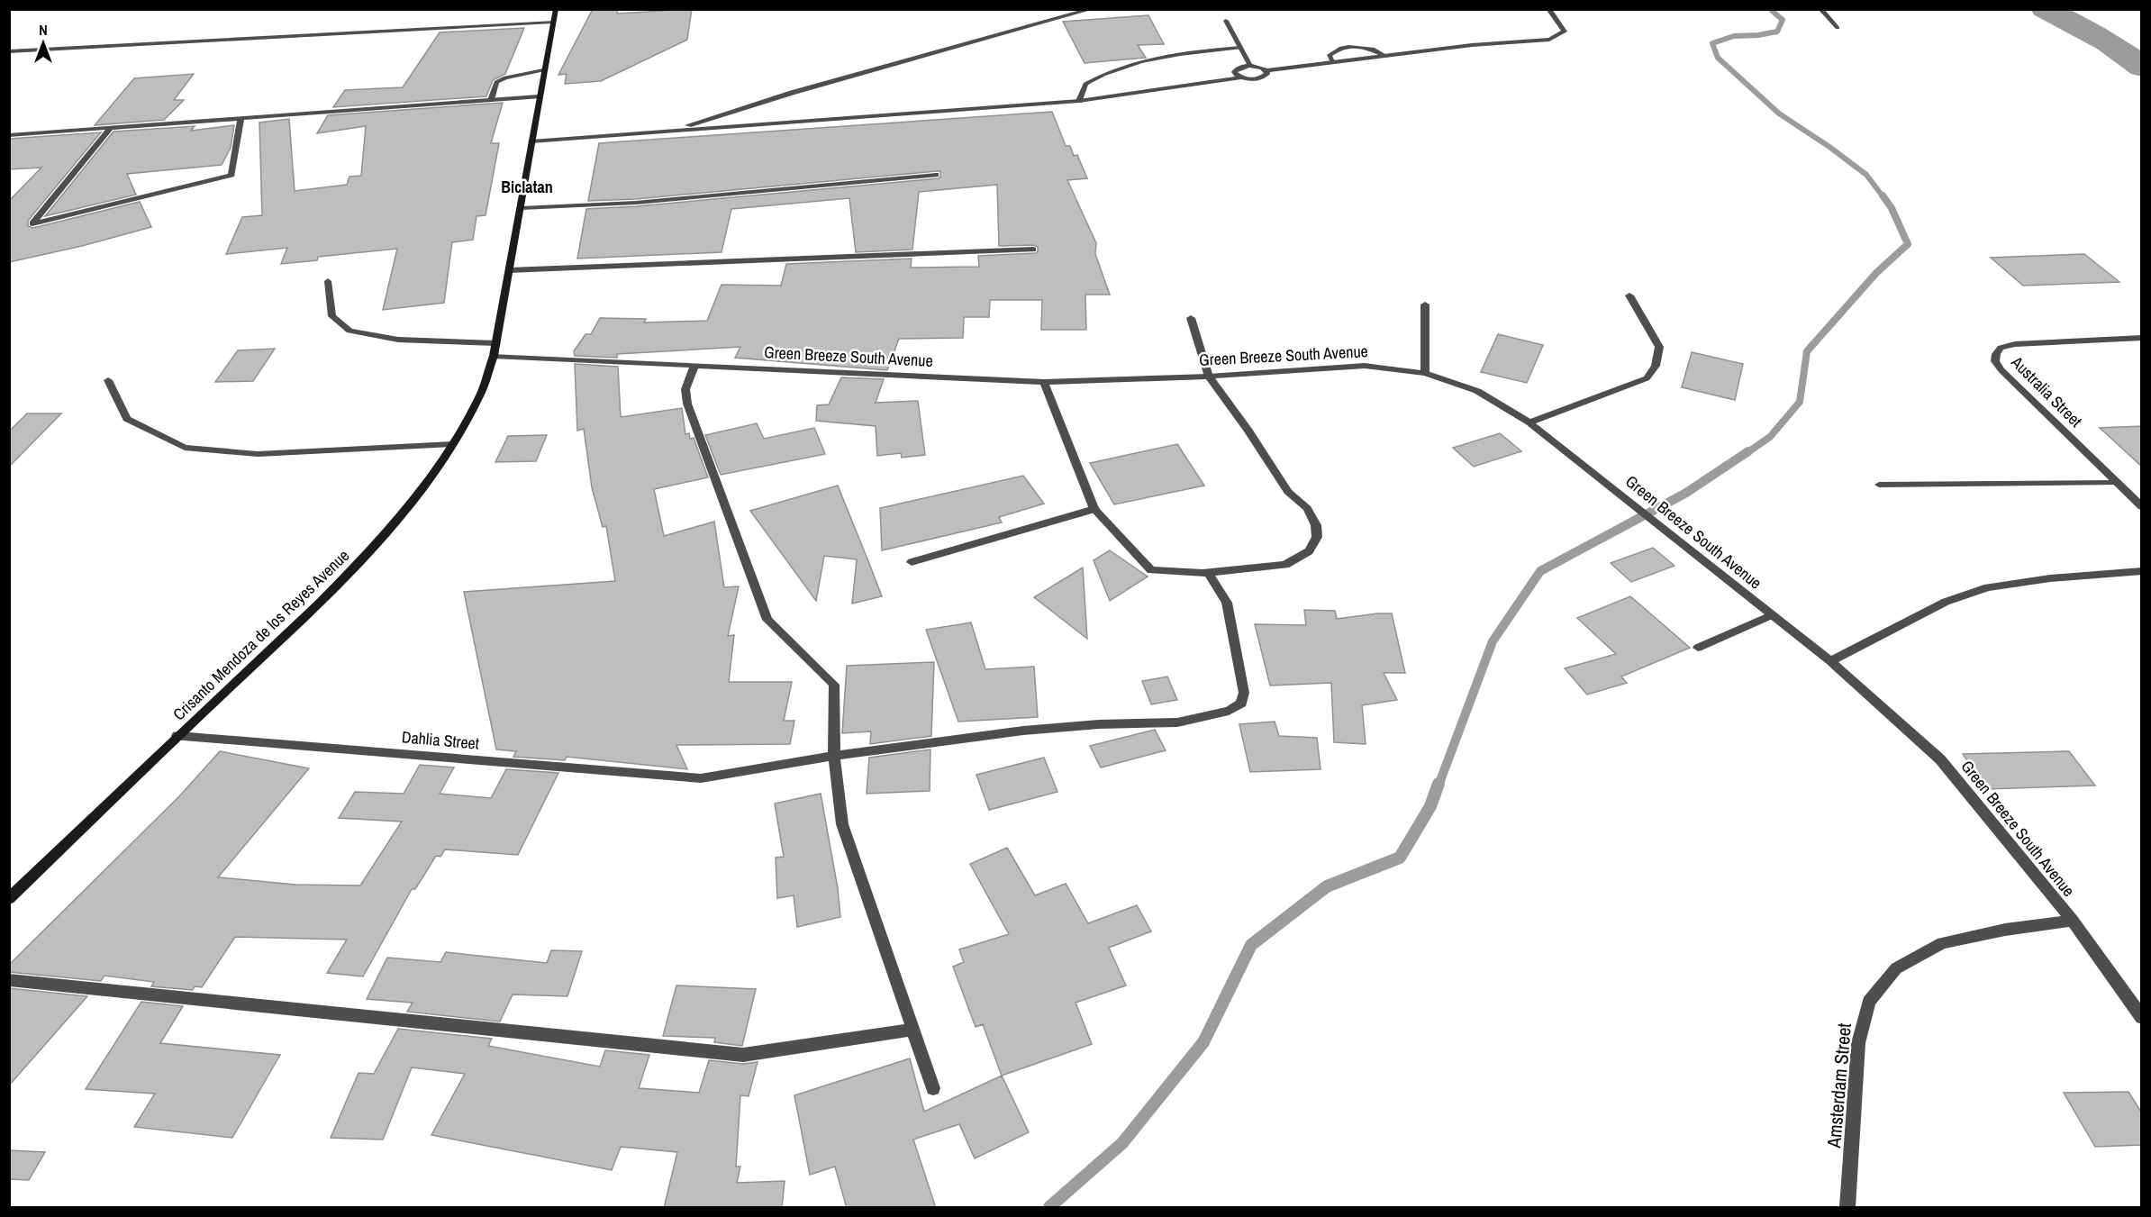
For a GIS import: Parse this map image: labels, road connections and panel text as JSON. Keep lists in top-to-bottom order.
{
  "streets": {
    "main road": ["Crisanto Mendoza de los Reyes Avenue"],
    "street": [
      "Green Breeze South Avenue",
      "Australia Street",
      "Dahlia Street",
      "Amsterdam Street"
    ]
  },
  "crossings": [
    ["Green Breeze South Avenue", "Crisanto Mendoza de los Reyes Avenue"],
    ["Green Breeze South Avenue", "Amsterdam Street"],
    ["Crisanto Mendoza de los Reyes Avenue", "Dahlia Street"]
  ],
  "districts": ["Biclatan"],
  "north": "top"
}
